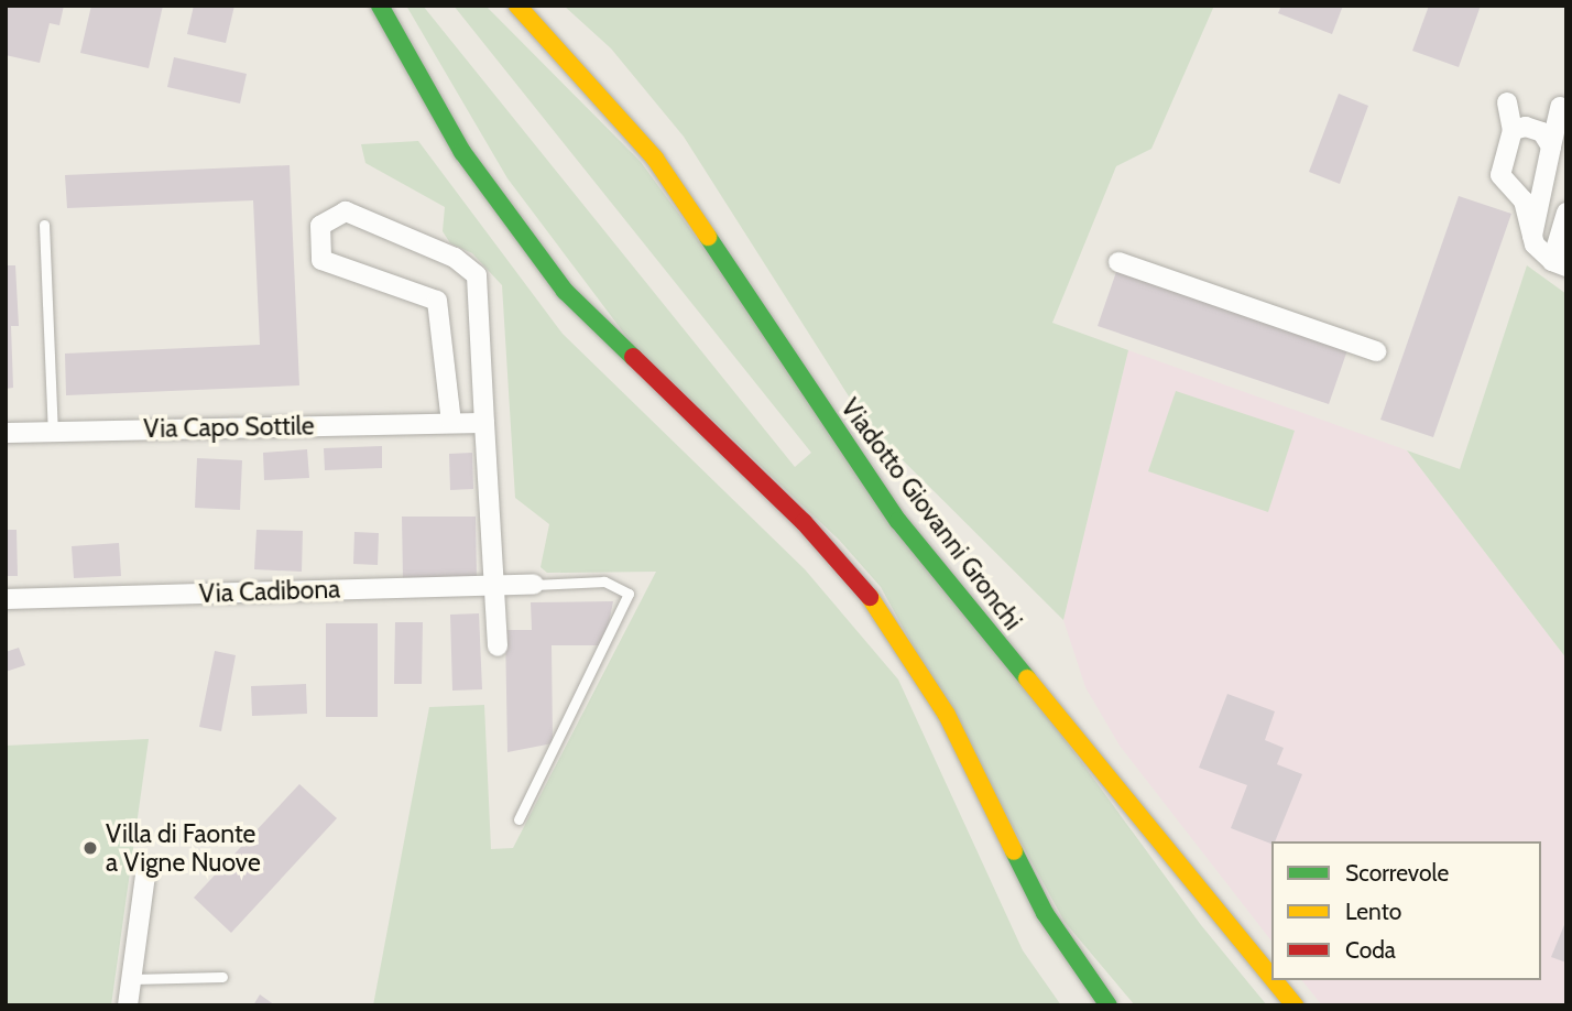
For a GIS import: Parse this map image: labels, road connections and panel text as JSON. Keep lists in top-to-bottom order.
{
  "streets": {
    "main road": ["Viadotto Giovanni Gronchi"],
    "street": ["Via Capo Sottile", "Via Cadibona"]
  },
  "places": ["Villa di Faonte a Vigne Nuove"],
  "legend": ["Scorrevole", "Lento", "Coda"]
}
